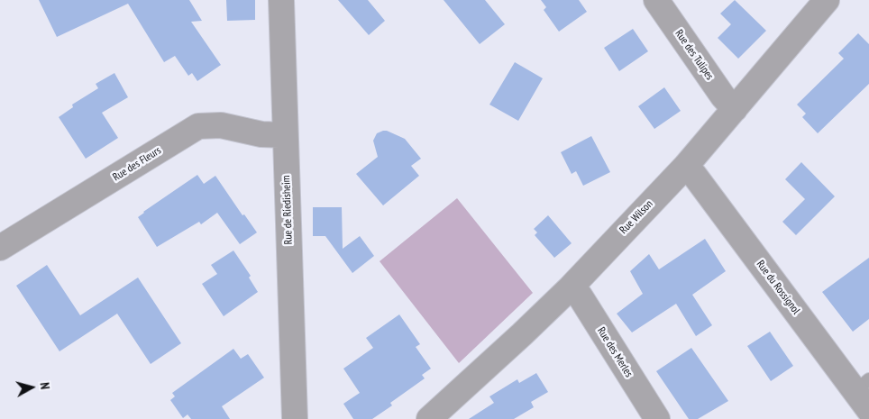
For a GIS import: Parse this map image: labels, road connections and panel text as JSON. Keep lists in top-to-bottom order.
{
  "streets": {
    "street": [
      "Rue des Tulipes",
      "Rue des Fleurs",
      "Rue de Riedisheim",
      "Rue Wilson",
      "Rue du Rossignol",
      "Rue des Merles"
    ]
  },
  "crossings": [
    ["Rue des Tulipes", "Rue Wilson"],
    ["Rue des Fleurs", "Rue de Riedisheim"],
    ["Rue Wilson", "Rue du Rossignol"],
    ["Rue Wilson", "Rue des Merles"]
  ],
  "north": "right"
}
